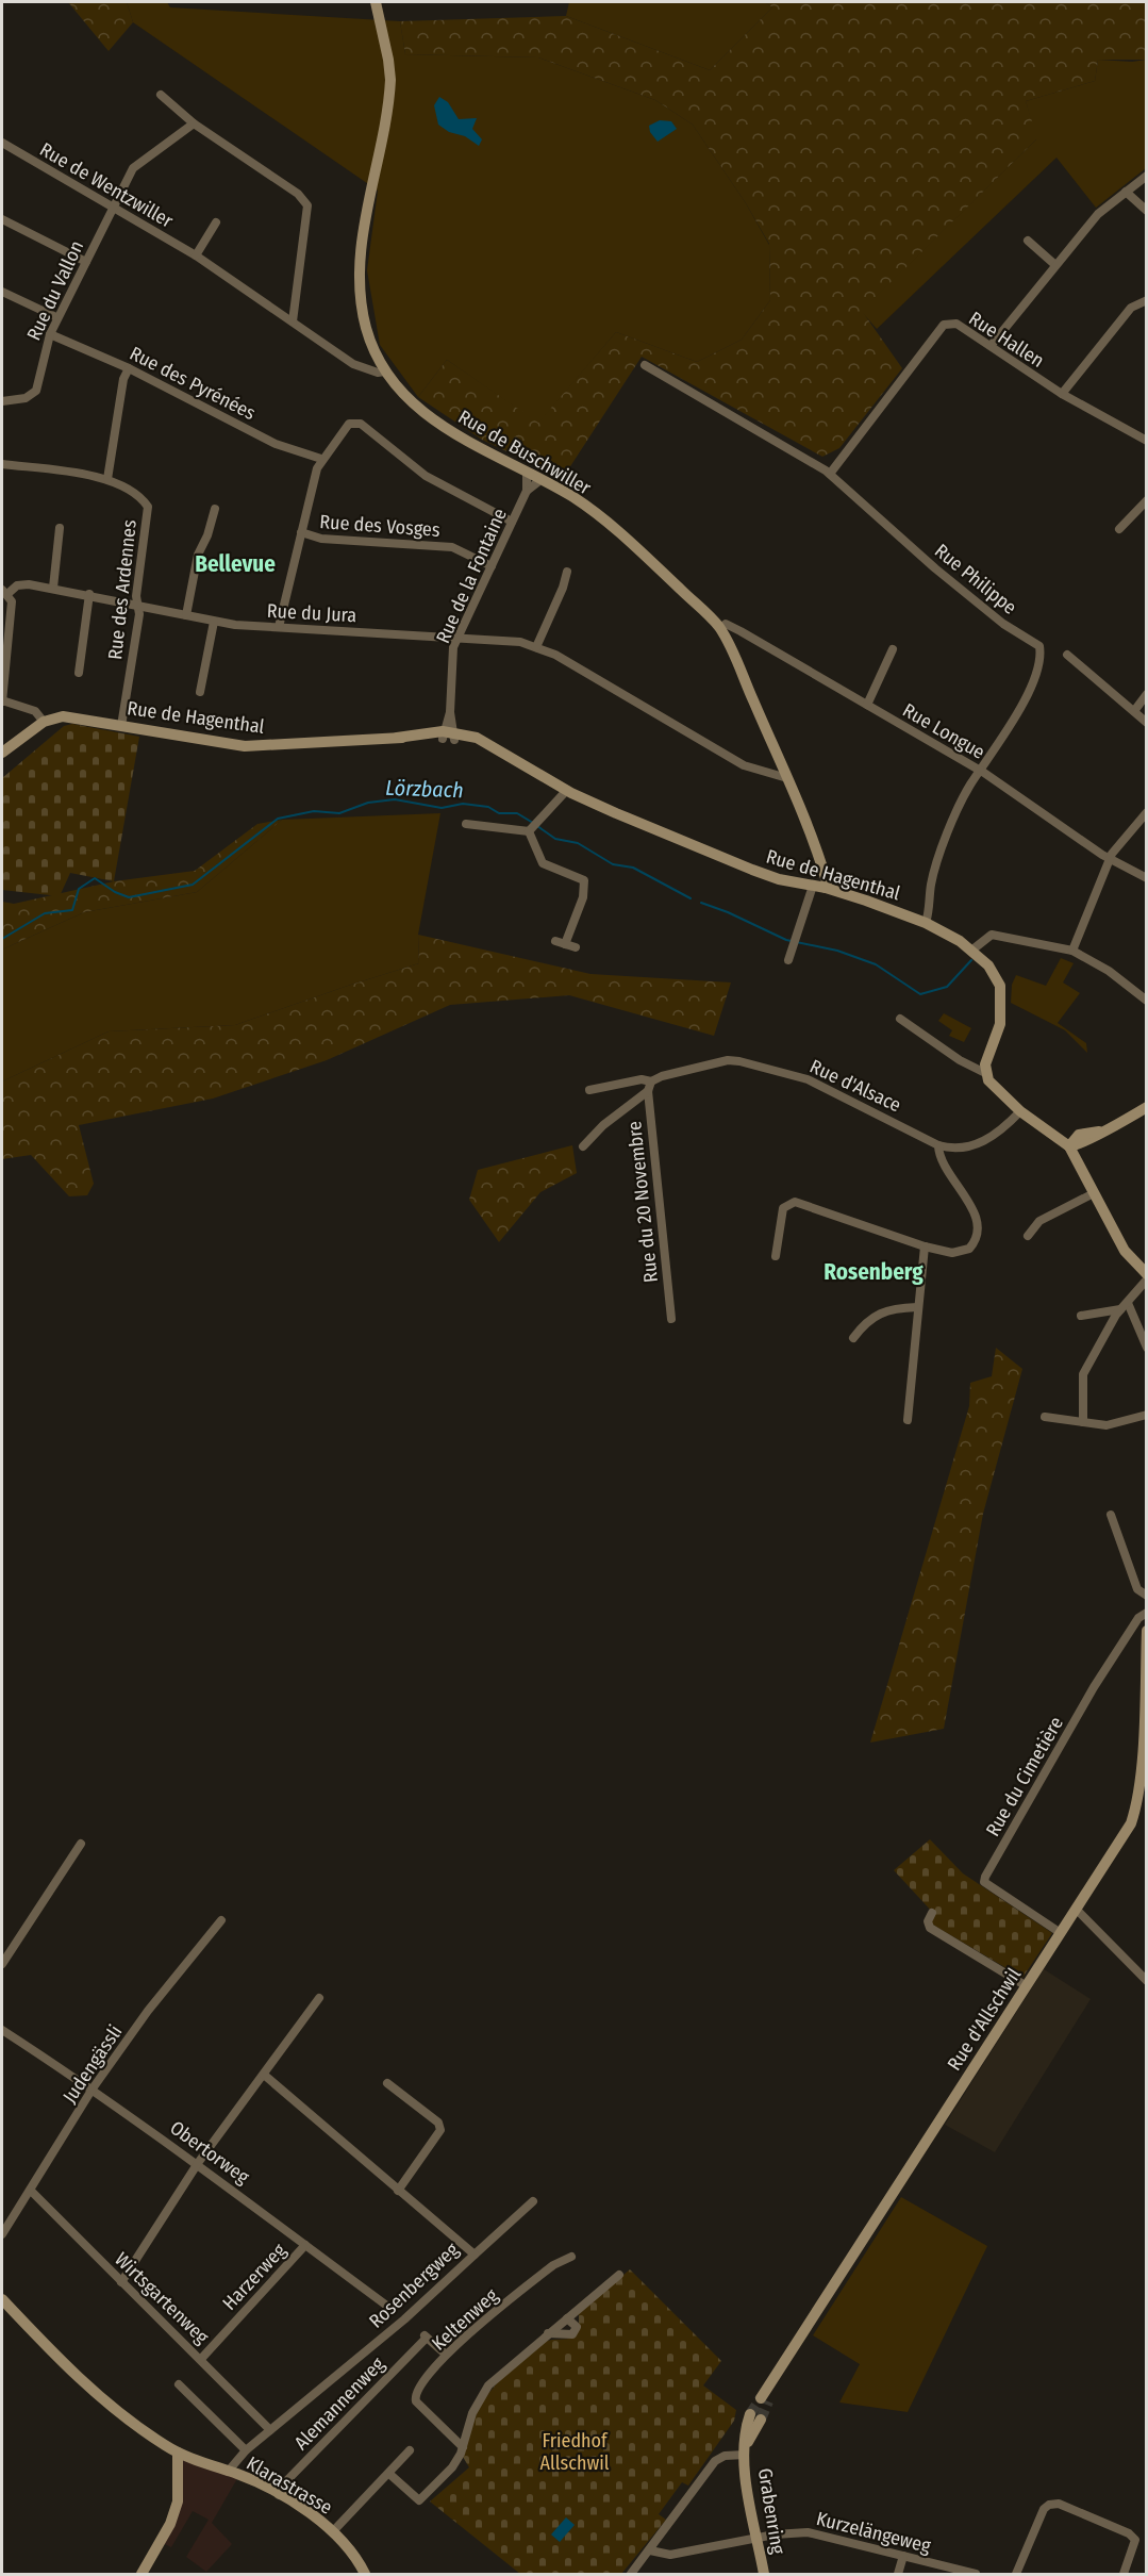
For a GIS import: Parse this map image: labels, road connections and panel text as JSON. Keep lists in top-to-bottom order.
{
  "streets": {
    "main road": [
      "Rue de Buschwiller",
      "Rue de Hagenthal",
      "Rue d'Allschwil",
      "Klarastrasse",
      "Grabenring"
    ],
    "street": [
      "Rue de Wentzwiller",
      "Rue du Vallon",
      "Rue Hallen",
      "Rue des Pyrénées",
      "Rue des Vosges",
      "Rue de la Fontaine",
      "Rue Philippe",
      "Rue des Ardennes",
      "Rue du Jura",
      "Rue Longue",
      "Rue d'Alsace",
      "Rue du 20 Novembre",
      "Rue du Cimetière",
      "Judengässli",
      "Obertorweg",
      "Harzerweg",
      "Rosenbergweg",
      "Wirtsgartenweg",
      "Keltenweg",
      "Alemannenweg",
      "Kurzelängeweg"
    ]
  },
  "crossings": [
    ["Rue de Wentzwiller", "Rue du Vallon"],
    ["Rue de Wentzwiller", "Rue de Buschwiller"],
    ["Rue du Vallon", "Rue des Pyrénées"],
    ["Rue Hallen", "Rue Philippe"],
    ["Rue de Buschwiller", "Rue de la Fontaine"],
    ["Rue de Buschwiller", "Rue du Jura"],
    ["Rue de Buschwiller", "Rue de Hagenthal"],
    ["Rue de Buschwiller", "Rue Longue"],
    ["Rue des Vosges", "Rue de la Fontaine"],
    ["Rue de la Fontaine", "Rue du Jura"],
    ["Rue de la Fontaine", "Rue de Hagenthal"],
    ["Rue Philippe", "Rue de Hagenthal"],
    ["Rue Philippe", "Rue Longue"],
    ["Rue des Ardennes", "Rue du Jura"],
    ["Rue des Ardennes", "Rue de Hagenthal"],
    ["Rue d'Alsace", "Rue du 20 Novembre"],
    ["Rue du Cimetière", "Rue d'Allschwil"],
    ["Judengässli", "Obertorweg"],
    ["Judengässli", "Wirtsgartenweg"],
    ["Obertorweg", "Harzerweg"],
    ["Harzerweg", "Wirtsgartenweg"],
    ["Rosenbergweg", "Wirtsgartenweg"],
    ["Rosenbergweg", "Klarastrasse"],
    ["Alemannenweg", "Klarastrasse"],
    ["Grabenring", "Kurzelängeweg"]
  ],
  "districts": ["Bellevue", "Rosenberg"],
  "water": ["Lörzbach"],
  "parks": ["Friedhof Allschwil"]
}
